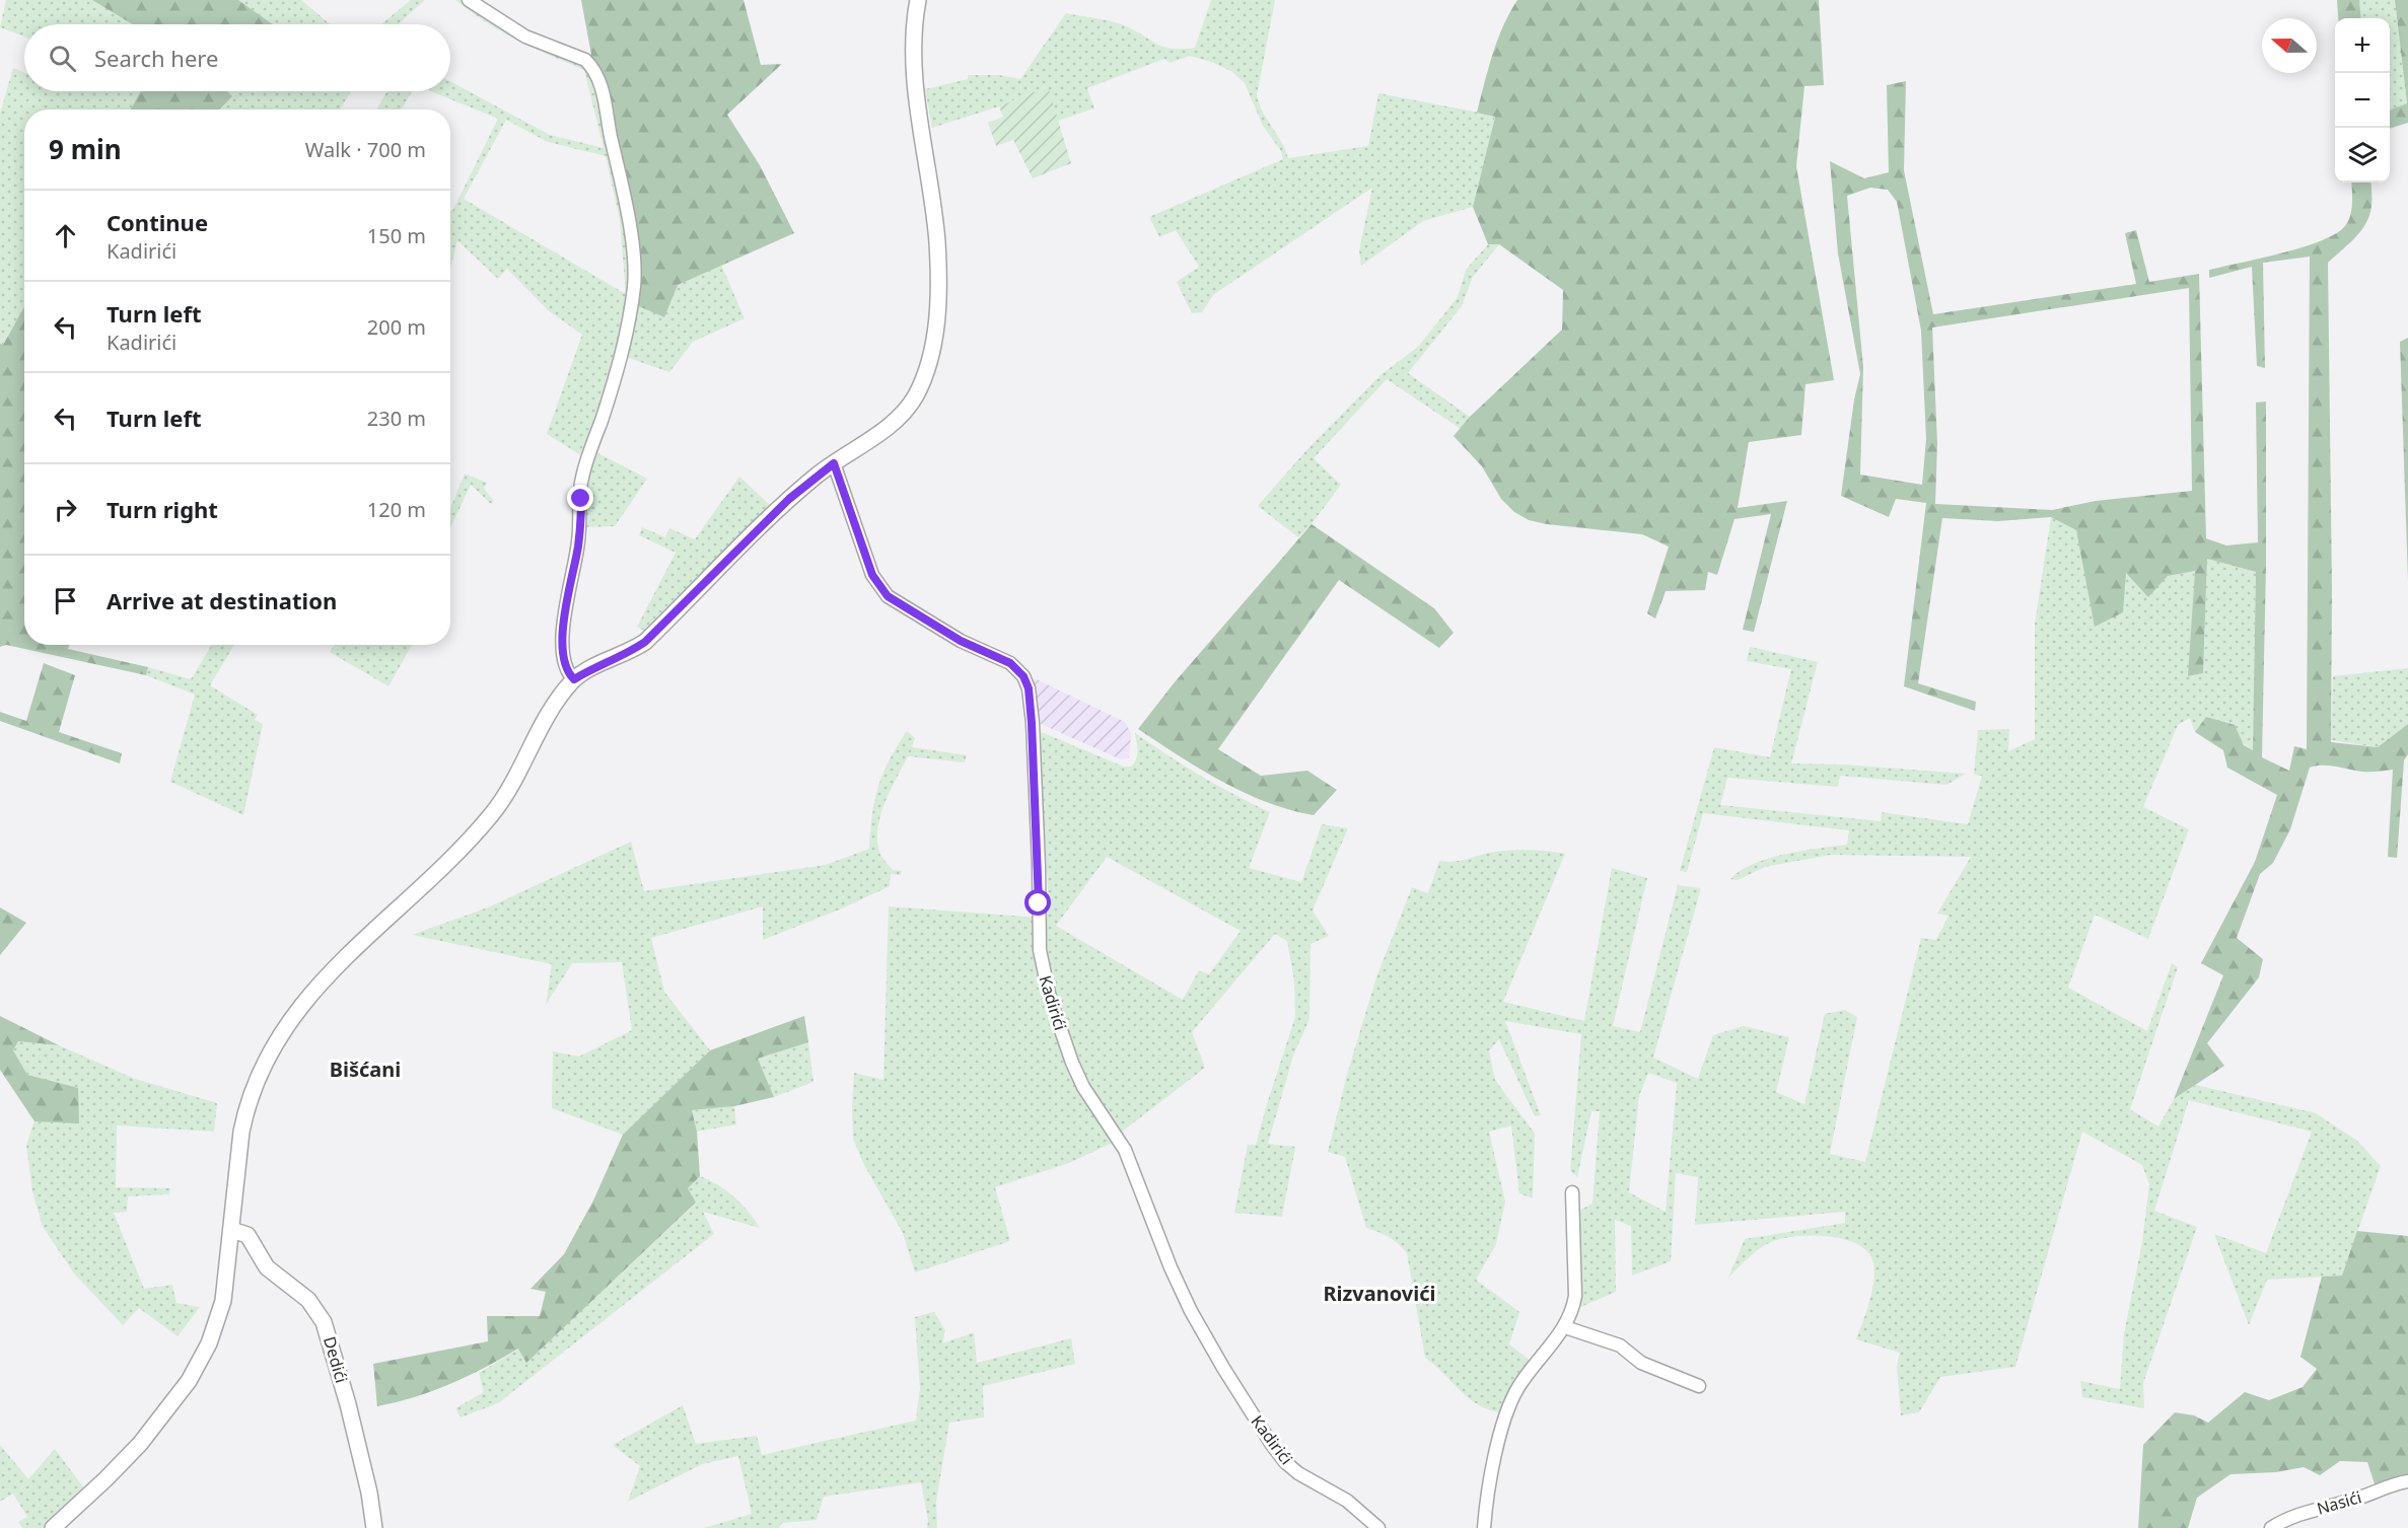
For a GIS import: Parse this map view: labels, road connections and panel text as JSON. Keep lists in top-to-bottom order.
{
  "streets": {
    "street": ["Kadirići", "Dedići", "Nasići"]
  },
  "districts": ["Bišćani", "Rizvanovići"],
  "north": "left",
  "page": {
    "map_buttons": ["+", "−"],
    "search": "Search here",
    "heading": ["9 min", "Walk · 700 m"],
    "list": [
      ["Continue", "Kadirići", "150 m"],
      ["Turn left", "Kadirići", "200 m"],
      ["Turn left", "230 m"],
      ["Turn right", "120 m"],
      "Arrive at destination"
    ]
  }
}
